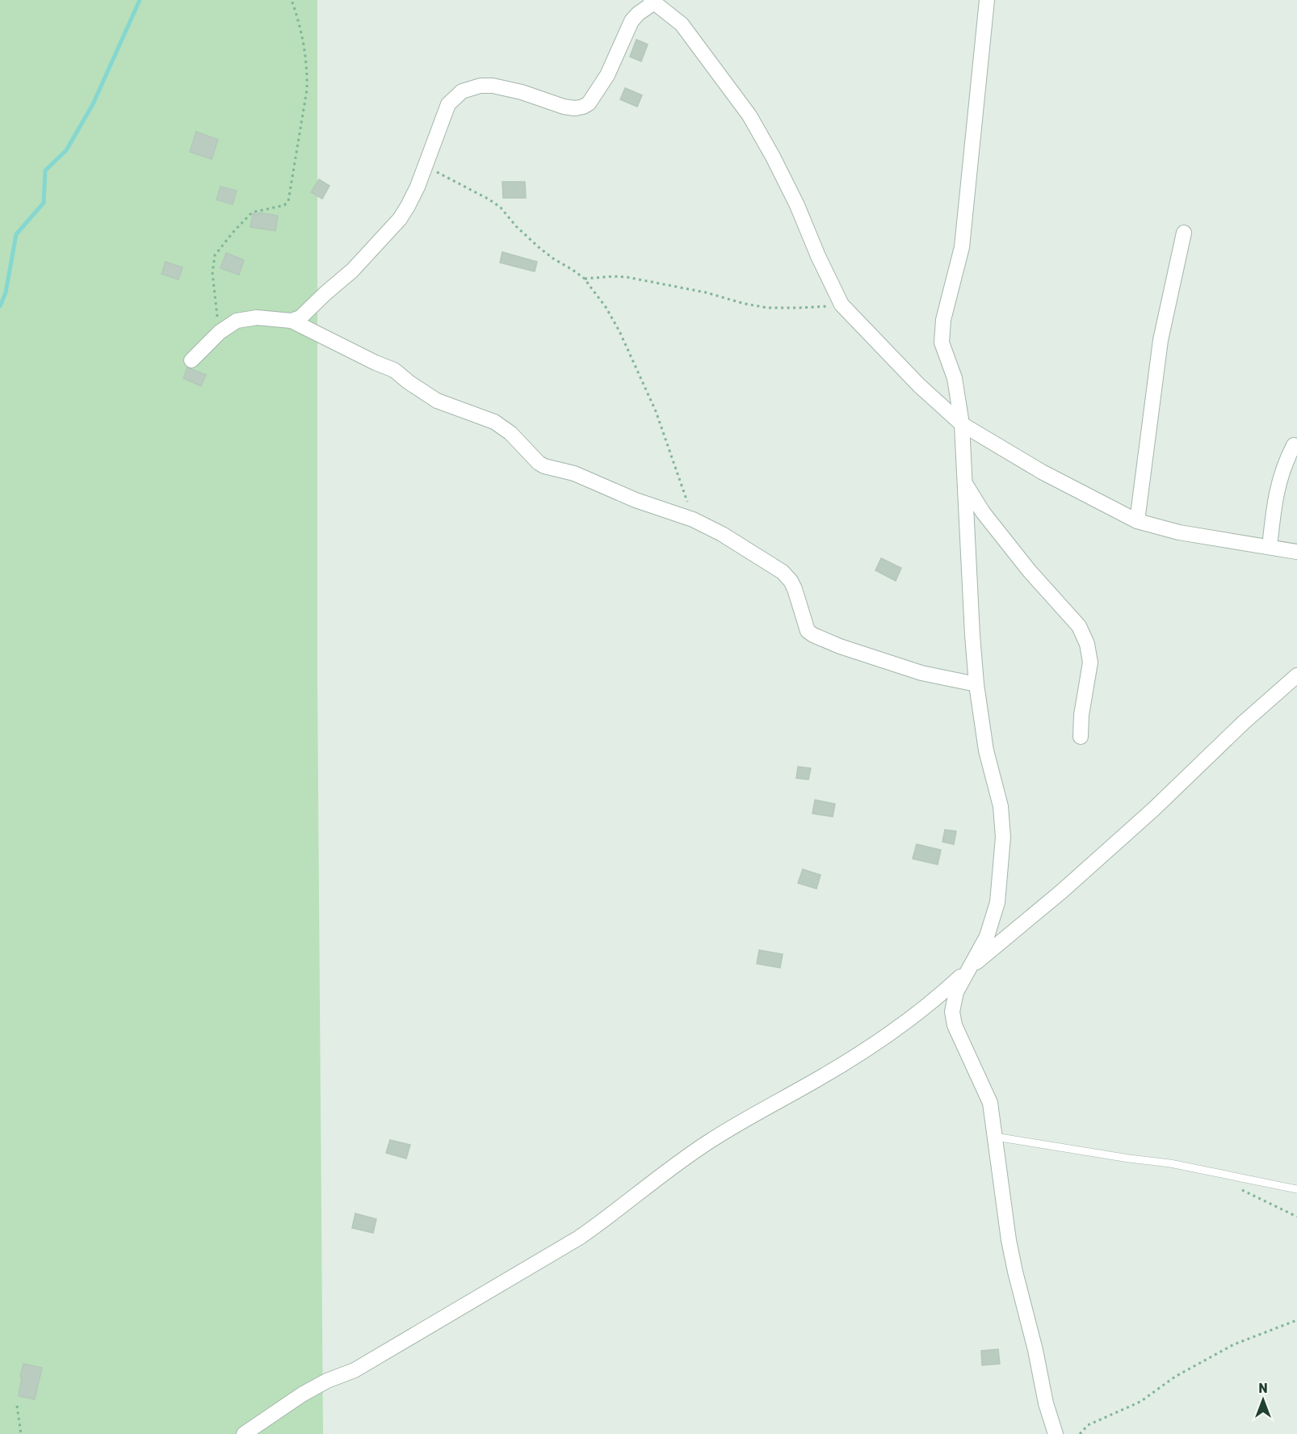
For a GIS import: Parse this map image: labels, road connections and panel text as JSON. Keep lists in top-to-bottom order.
{
  "north": "top"
}
